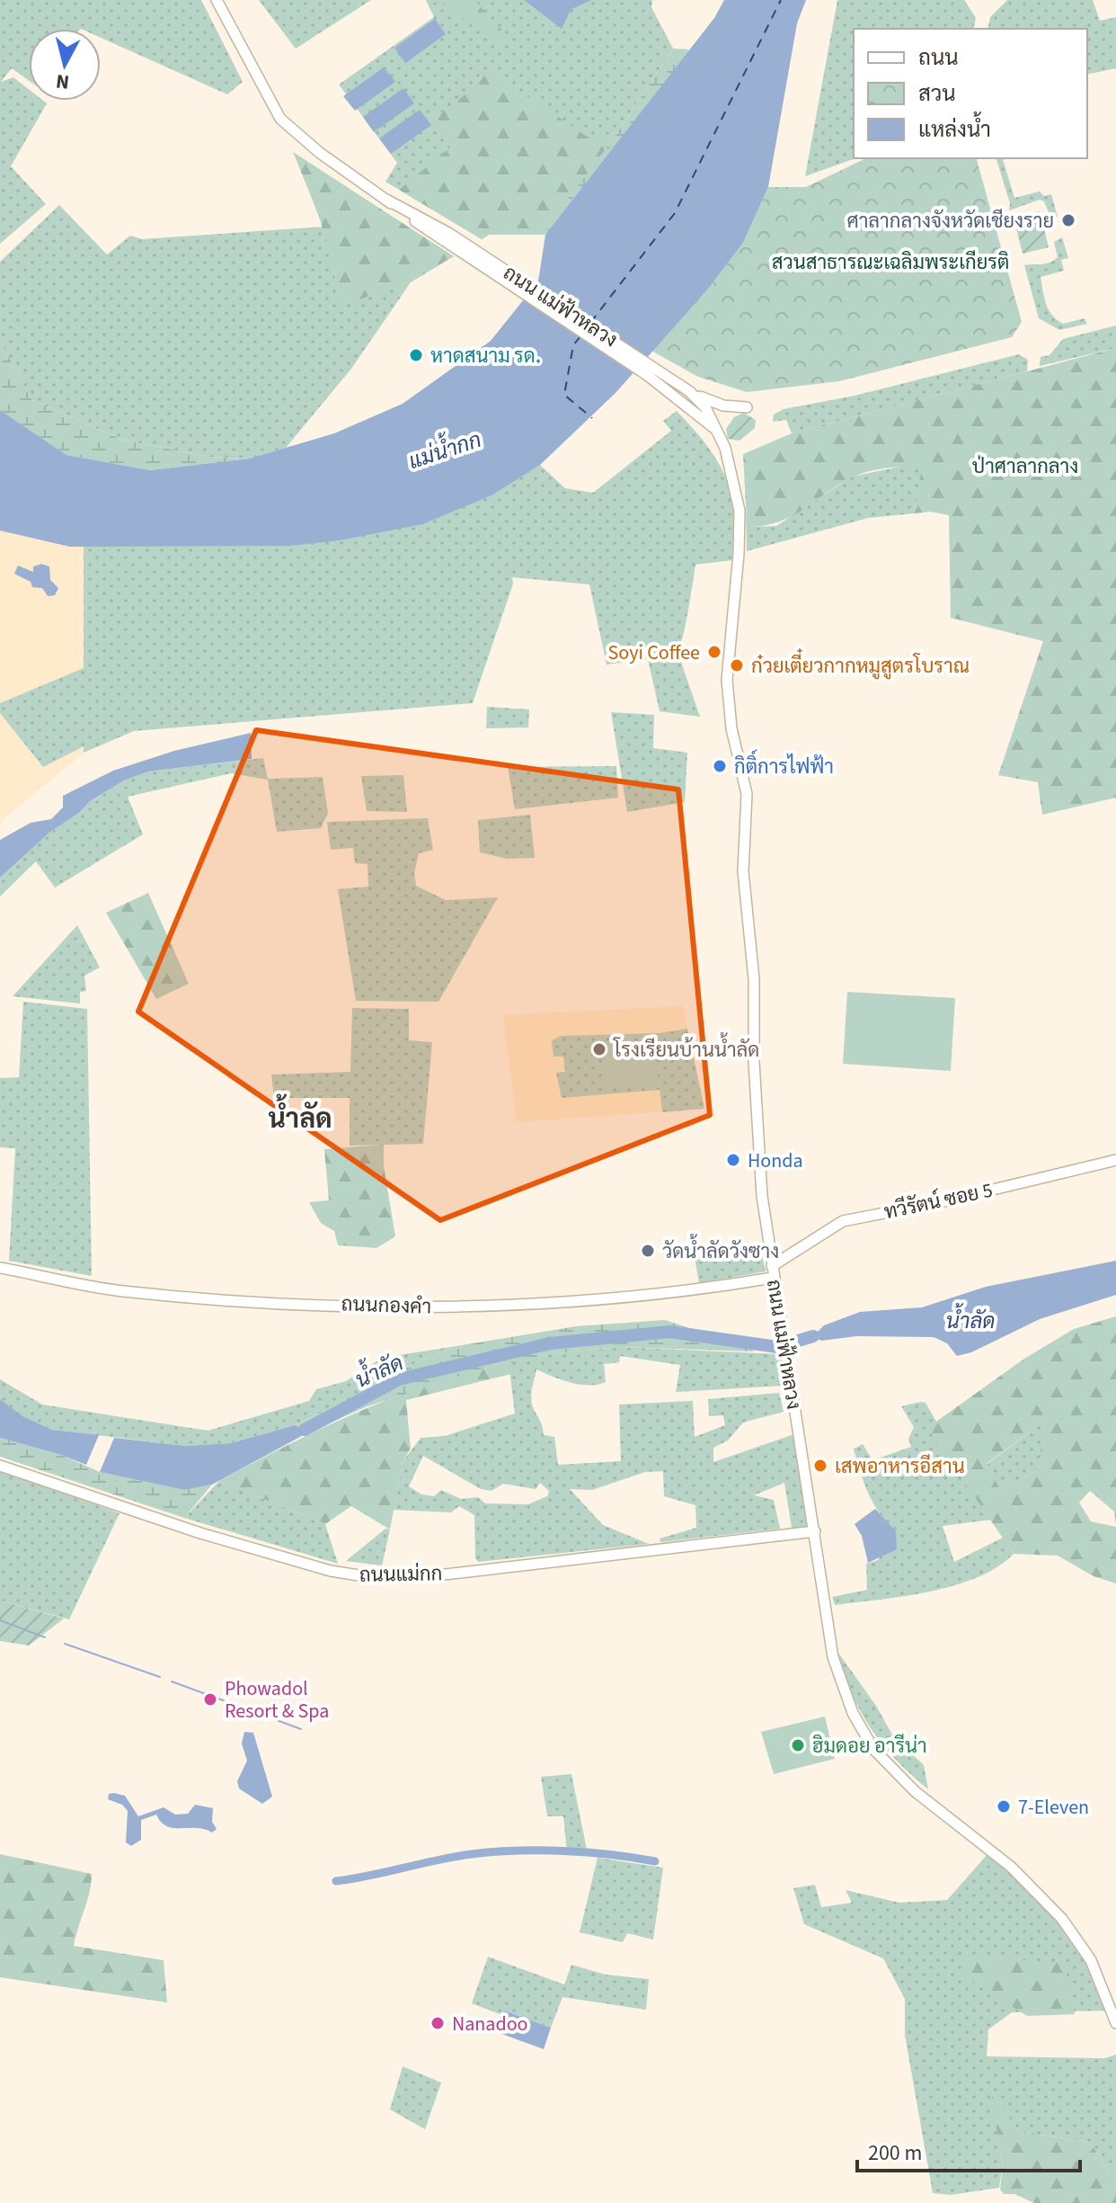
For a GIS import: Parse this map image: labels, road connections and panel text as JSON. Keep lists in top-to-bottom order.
{
  "streets": {
    "street": [
      "ถนน แม่ฟ้าหลวง",
      "ทวีรัตน์ ซอย 5",
      "ถนนกองคำ",
      "ถนนแม่กก"
    ]
  },
  "crossings": [
    ["ถนน แม่ฟ้าหลวง", "ทวีรัตน์ ซอย 5"],
    ["ถนน แม่ฟ้าหลวง", "ถนนกองคำ"],
    ["ถนน แม่ฟ้าหลวง", "ถนนแม่กก"],
    ["ทวีรัตน์ ซอย 5", "ถนนกองคำ"]
  ],
  "districts": ["น้ำลัด"],
  "water": ["แม่น้ำกก", "น้ำลัด"],
  "parks": ["สวนสาธารณะเฉลิมพระเกียรติ", "ป่าศาลากลาง"],
  "places": [
    "ศาลากลางจังหวัดเชียงราย",
    "หาดสนาม รด.",
    "Soyi Coffee",
    "ก๋วยเตี๋ยวกากหมูสูตรโบราณ",
    "กิติ์การไฟฟ้า",
    "โรงเรียนบ้านน้ำลัด",
    "Honda",
    "วัดน้ำลัดวังซาง",
    "เสพอาหารอีสาน",
    "Phowadol Resort & Spa",
    "ฮิมดอย อารีน่า",
    "7-Eleven",
    "Nanadoo"
  ],
  "legend": ["ถนน", "สวน", "แหล่งน้ำ"],
  "scale_bar": "200 m",
  "north": "bottom"
}
